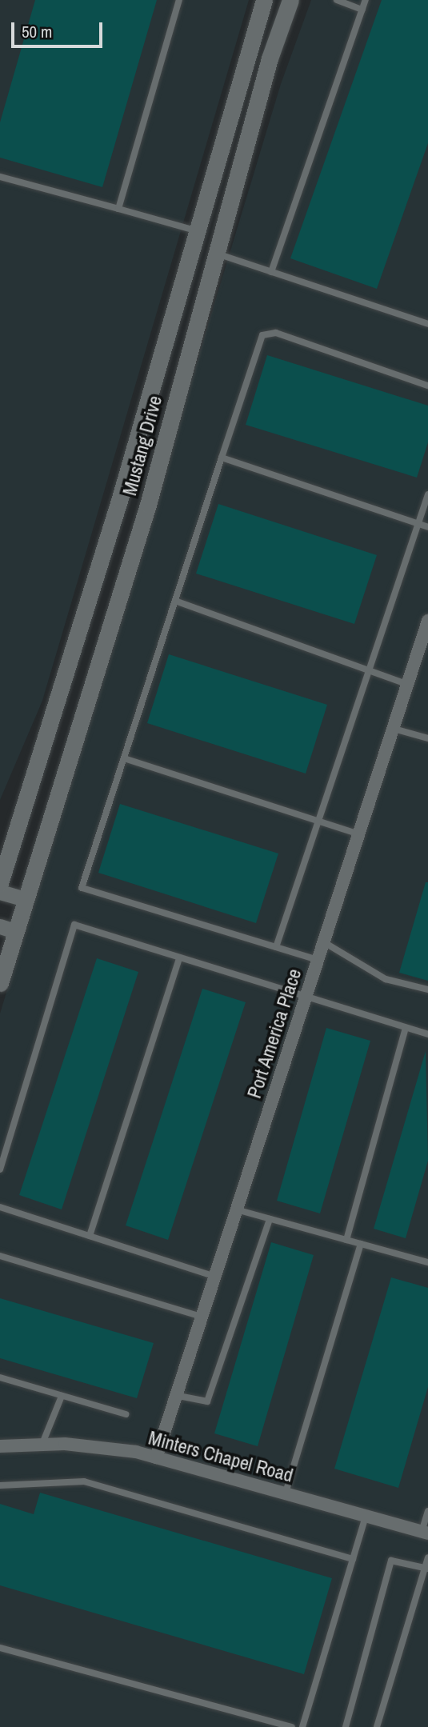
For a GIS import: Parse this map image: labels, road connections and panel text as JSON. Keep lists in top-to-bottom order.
{
  "streets": {
    "main road": ["Mustang Drive"],
    "street": ["Port America Place", "Minters Chapel Road"]
  },
  "crossings": [
    ["Port America Place", "Minters Chapel Road"]
  ],
  "scale_bar": "50 m"
}
